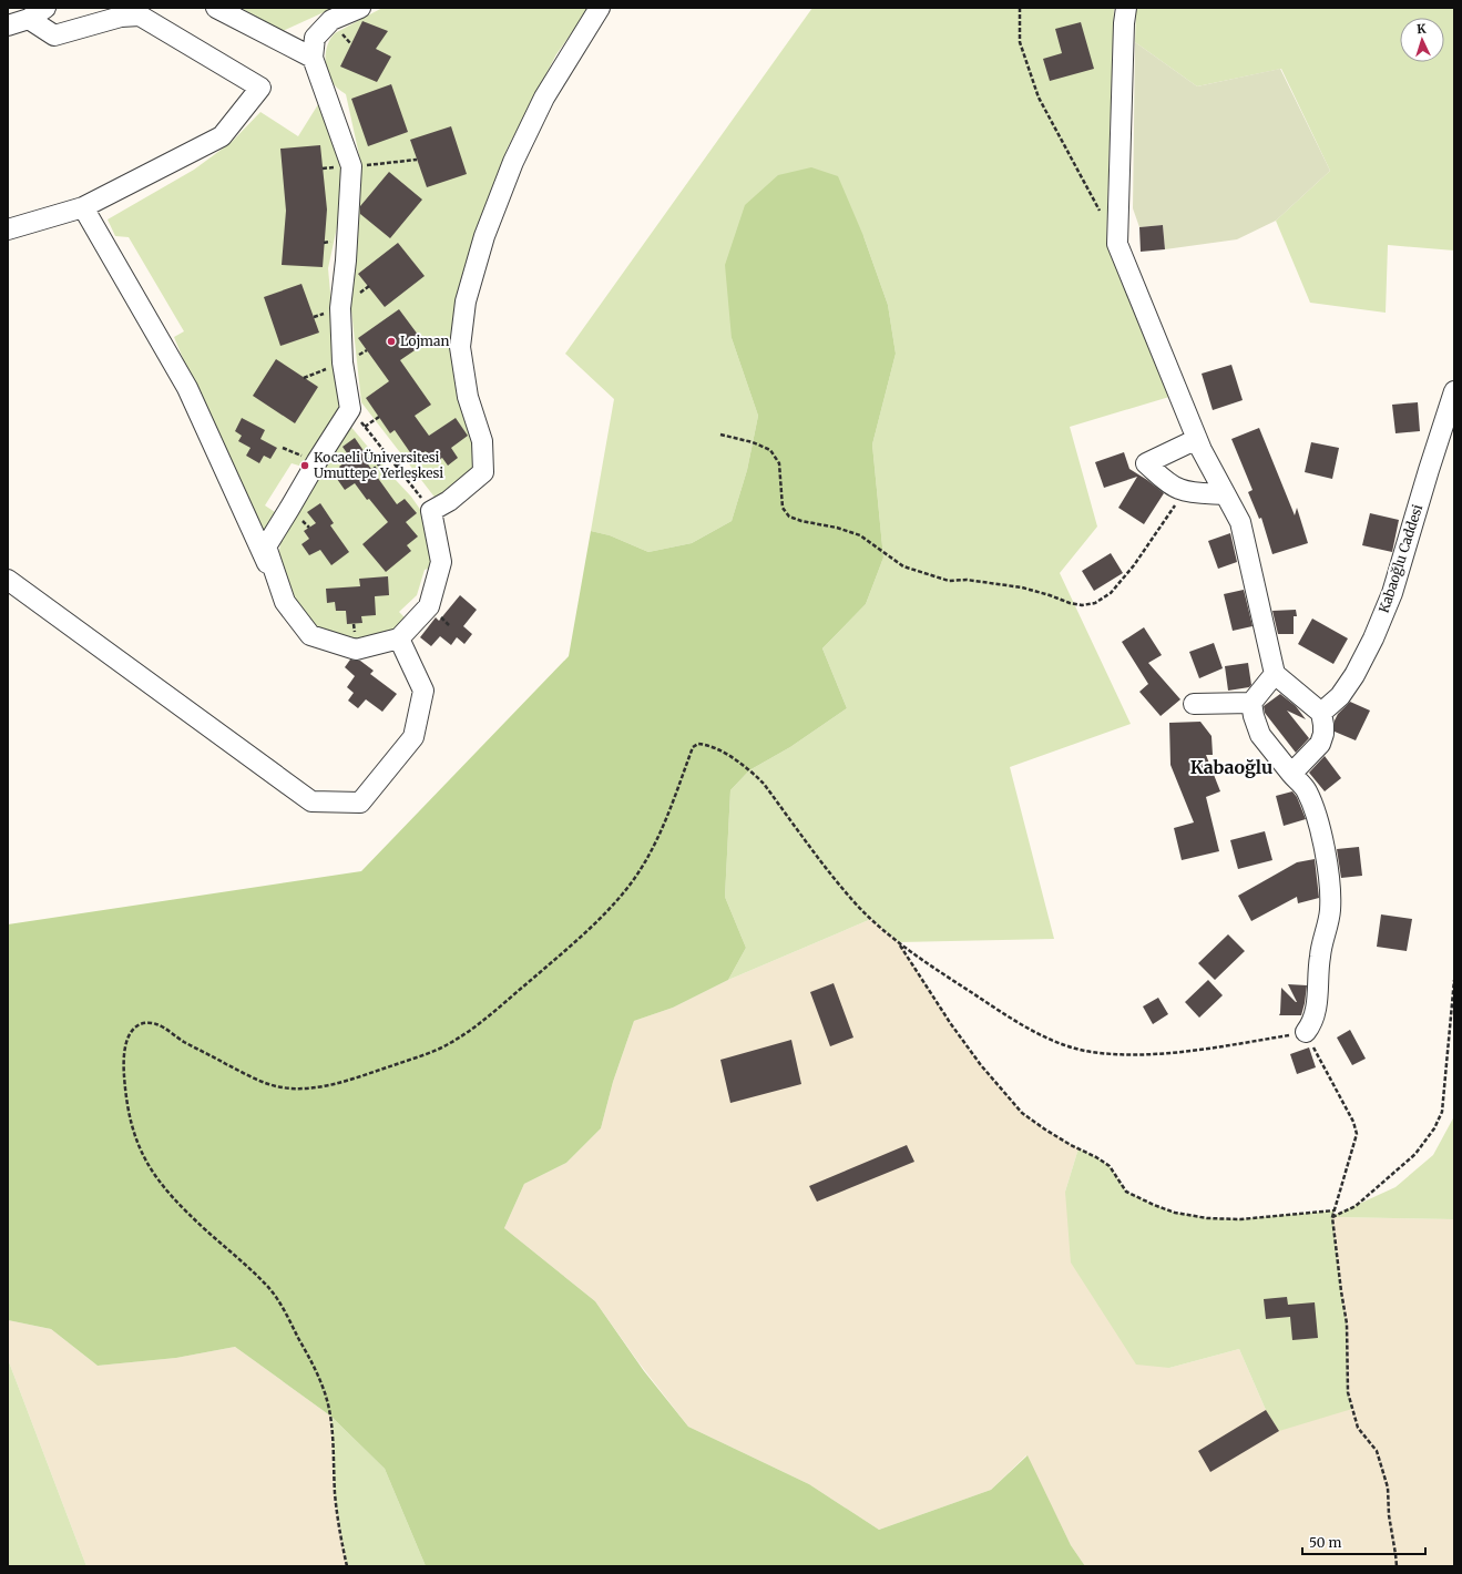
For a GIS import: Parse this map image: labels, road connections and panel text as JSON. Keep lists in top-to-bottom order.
{
  "streets": {
    "street": ["Kabaoğlu Caddesi"]
  },
  "districts": ["Kabaoğlu"],
  "places": ["Lojman", "Kocaeli Üniversitesi Umuttepe Yerleşkesi"],
  "scale_bar": "50 m",
  "north": "top"
}
